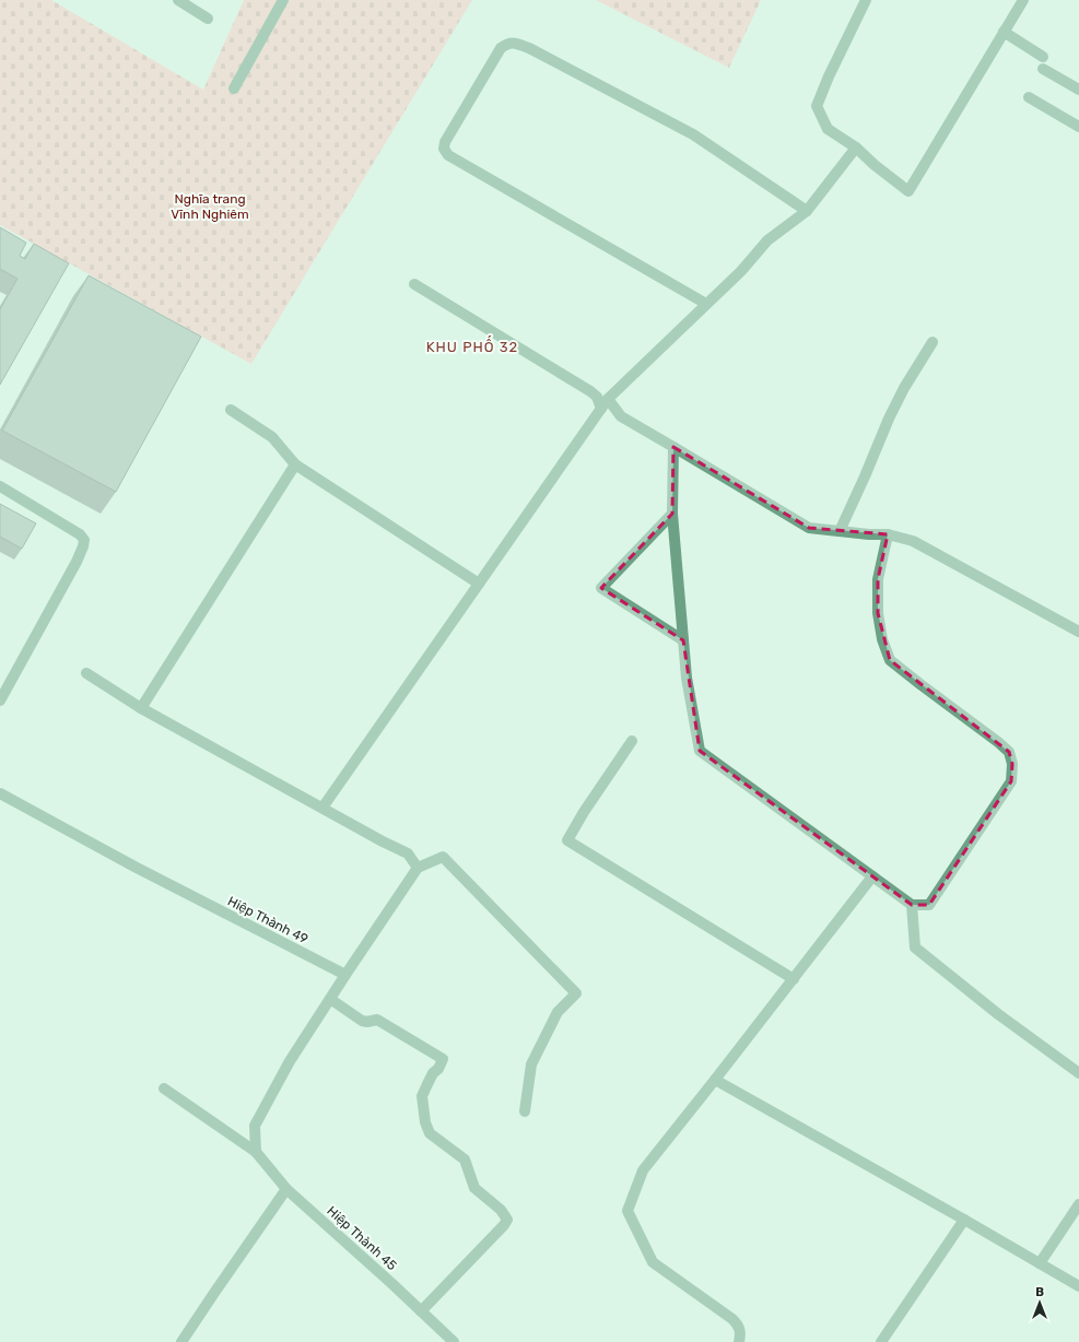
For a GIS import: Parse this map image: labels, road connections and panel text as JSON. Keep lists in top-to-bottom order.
{
  "streets": {
    "street": ["Hiệp Thành 49", "Hiệp Thành 45"]
  },
  "districts": ["KHU PHỐ 32"],
  "parks": ["Nghĩa trang Vĩnh Nghiêm"],
  "north": "top"
}
